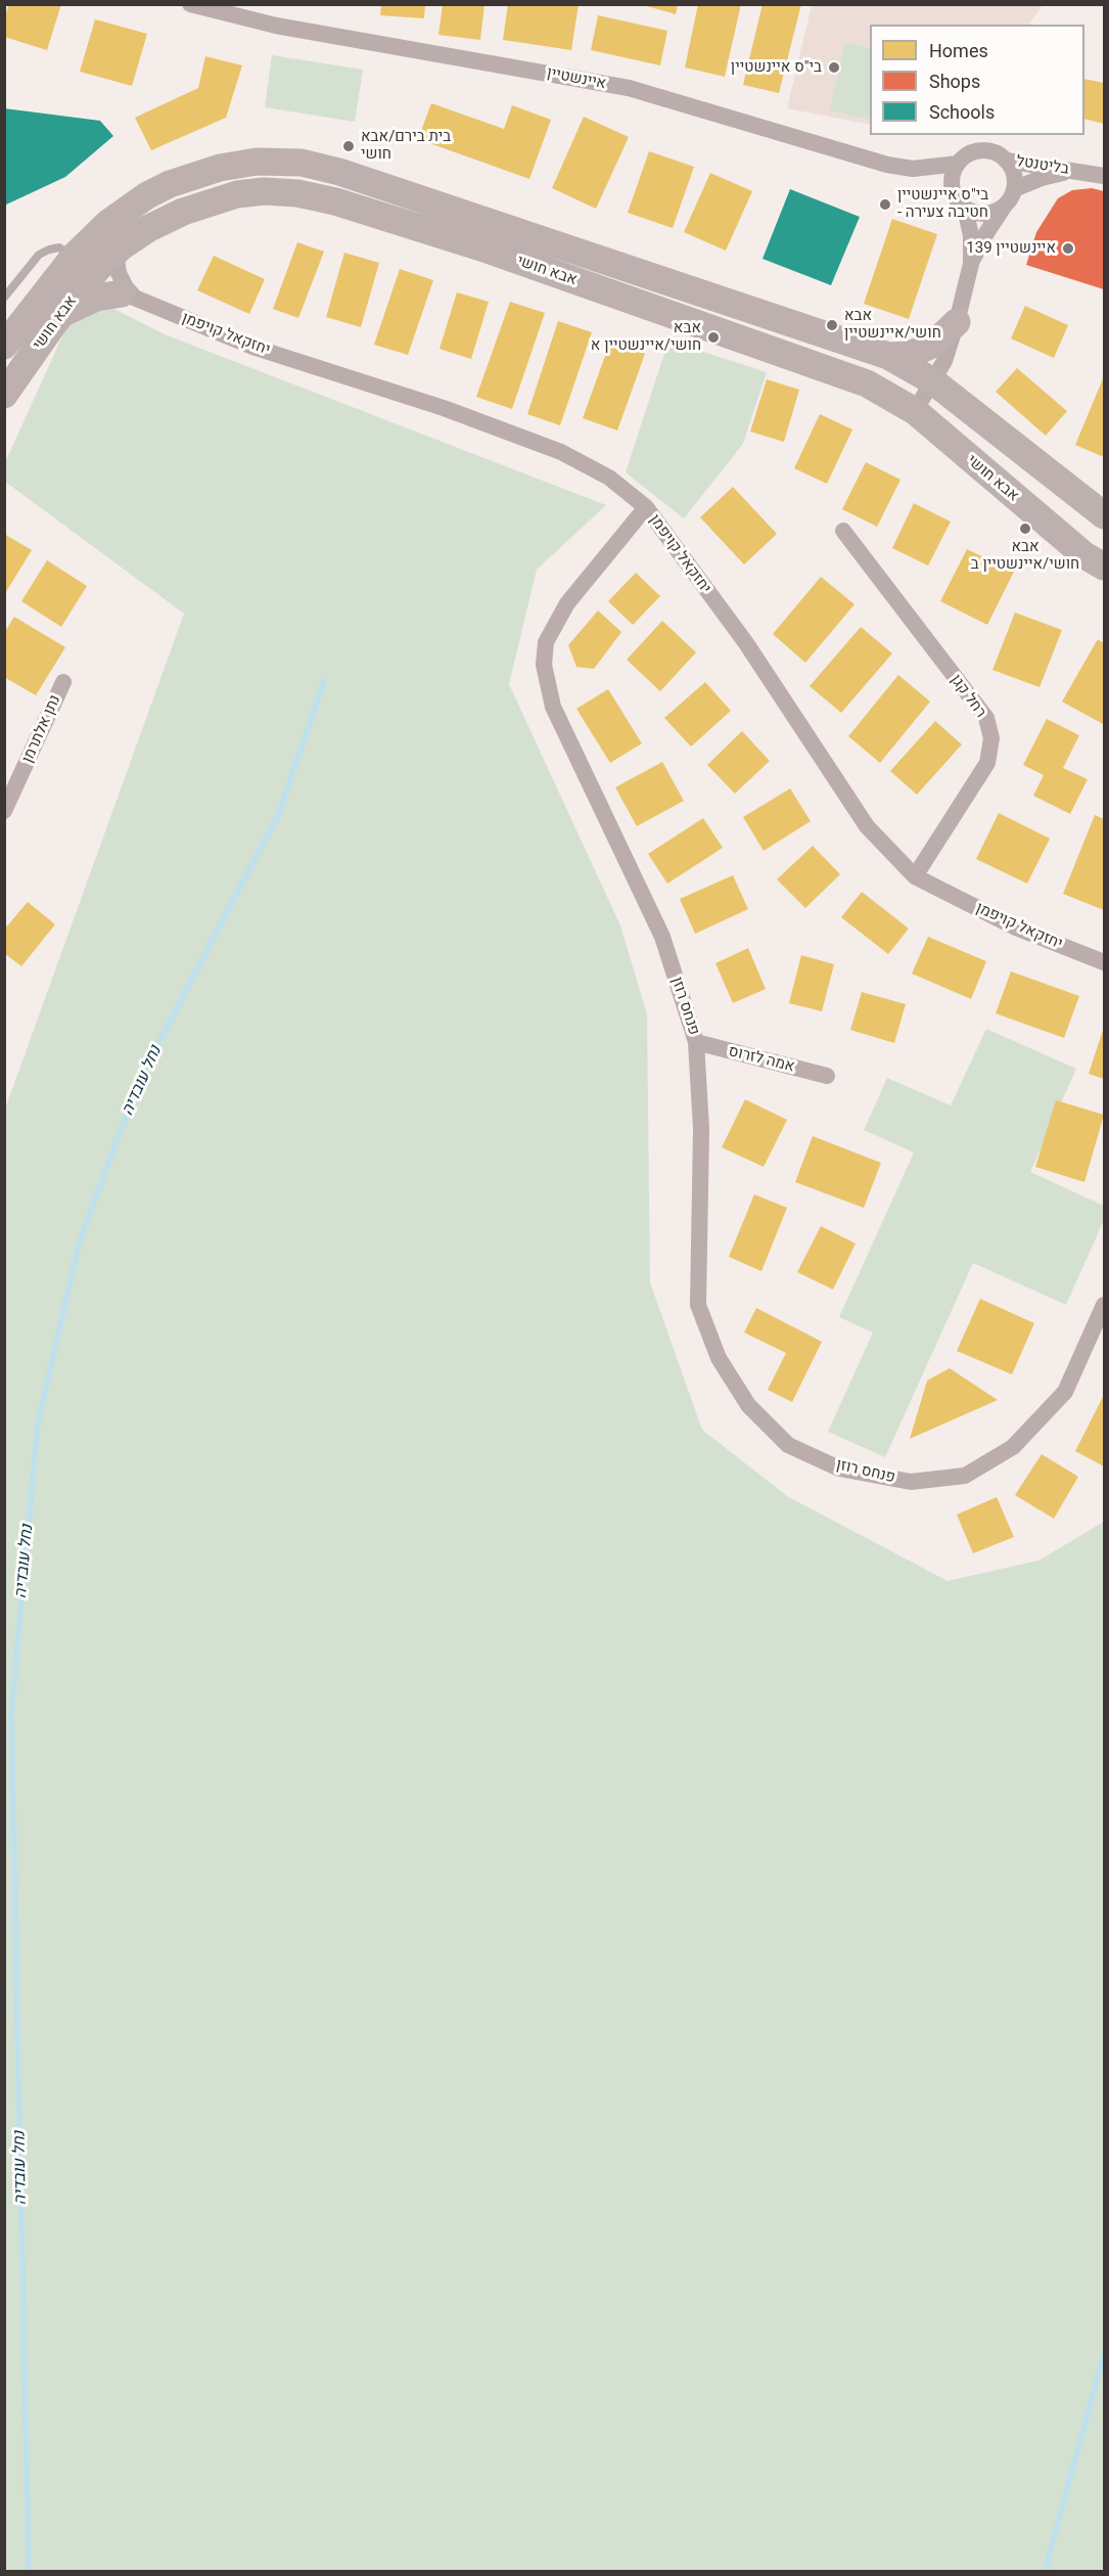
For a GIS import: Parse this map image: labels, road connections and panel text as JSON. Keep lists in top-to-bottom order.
{
  "streets": {
    "main road": ["אבא חושי"],
    "street": [
      "איינשטיין",
      "בליטנטל",
      "יחזקאל קויפמן",
      "רחל קגן",
      "נתן אלתרמן",
      "פנחס רוזן",
      "אמה לזרוס"
    ]
  },
  "crossings": [
    ["איינשטיין", "בליטנטל"],
    ["אבא חושי", "יחזקאל קויפמן"],
    ["יחזקאל קויפמן", "רחל קגן"],
    ["יחזקאל קויפמן", "פנחס רוזן"],
    ["פנחס רוזן", "אמה לזרוס"]
  ],
  "water": ["נחל עובדיה"],
  "places": [
    "בי\"ס איינשטיין",
    "בית בירם/אבא חושי",
    "בי\"ס איינשטיין - חטיבה צעירה",
    "איינשטיין 139",
    "אבא חושי/איינשטיין",
    "אבא חושי/איינשטיין א",
    "אבא חושי/איינשטיין ב"
  ],
  "legend": ["Homes", "Shops", "Schools"]
}
